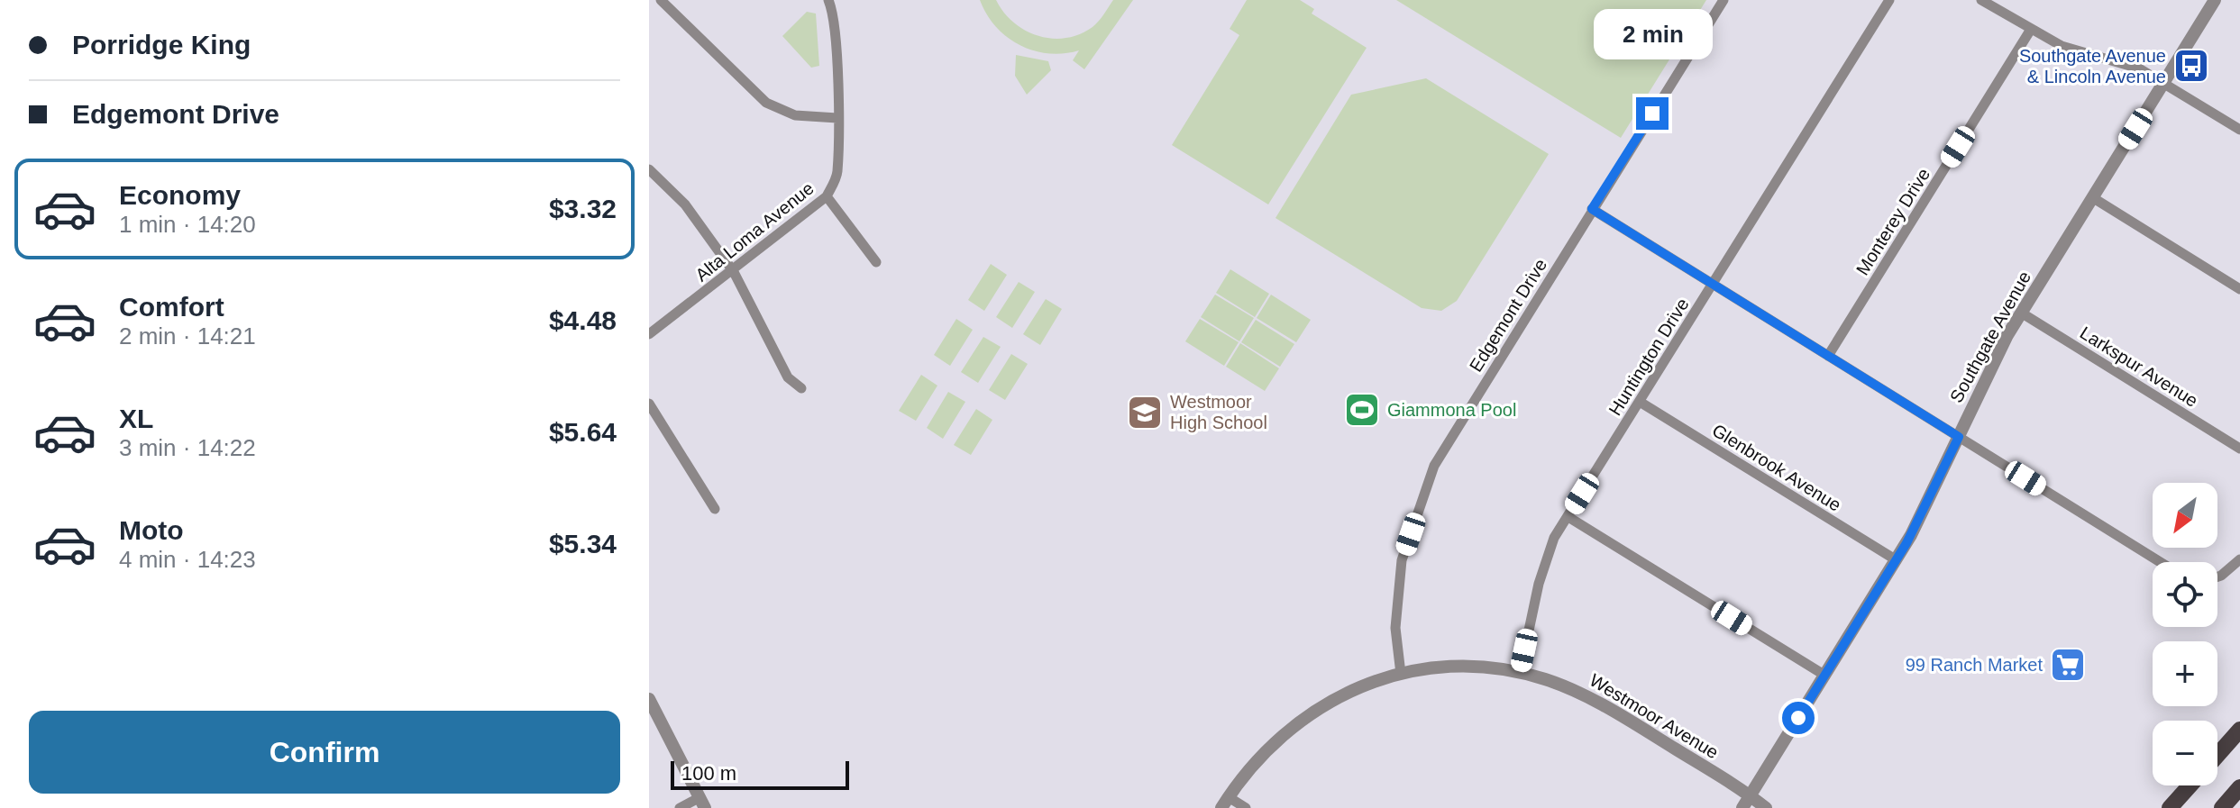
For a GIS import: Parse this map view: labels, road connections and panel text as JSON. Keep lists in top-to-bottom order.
{
  "streets": {
    "street": [
      "Monterey Drive",
      "Alta Loma Avenue",
      "Edgemont Drive",
      "Southgate Avenue",
      "Huntington Drive",
      "Larkspur Avenue",
      "Glenbrook Avenue",
      "Westmoor Avenue"
    ]
  },
  "crossings": [
    ["Edgemont Drive", "Westmoor Avenue"],
    ["Southgate Avenue", "Larkspur Avenue"],
    ["Southgate Avenue", "Glenbrook Avenue"],
    ["Southgate Avenue", "Westmoor Avenue"],
    ["Huntington Drive", "Glenbrook Avenue"],
    ["Huntington Drive", "Westmoor Avenue"]
  ],
  "places": {
    "bus stop": ["Southgate Avenue & Lincoln Avenue"],
    "sports": ["Giammona Pool"],
    "school or university": ["Westmoor High School"],
    "supermarket": ["99 Ranch Market"]
  },
  "scale_bar": "100 m",
  "north": "bottom left",
  "page": {
    "banner": ["Porridge King", "Edgemont Drive"],
    "bubble": "2 min",
    "list": [
      {
        "name": "Economy",
        "note": "1 min · 14:20",
        "value": "$3.32"
      },
      {
        "name": "Comfort",
        "note": "2 min · 14:21",
        "value": "$4.48"
      },
      {
        "name": "XL",
        "note": "3 min · 14:22",
        "value": "$5.64"
      },
      {
        "name": "Moto",
        "note": "4 min · 14:23",
        "value": "$5.34"
      }
    ],
    "map_buttons": ["+", "−"],
    "buttons": "Confirm",
    "scale": "100 m"
  }
}
